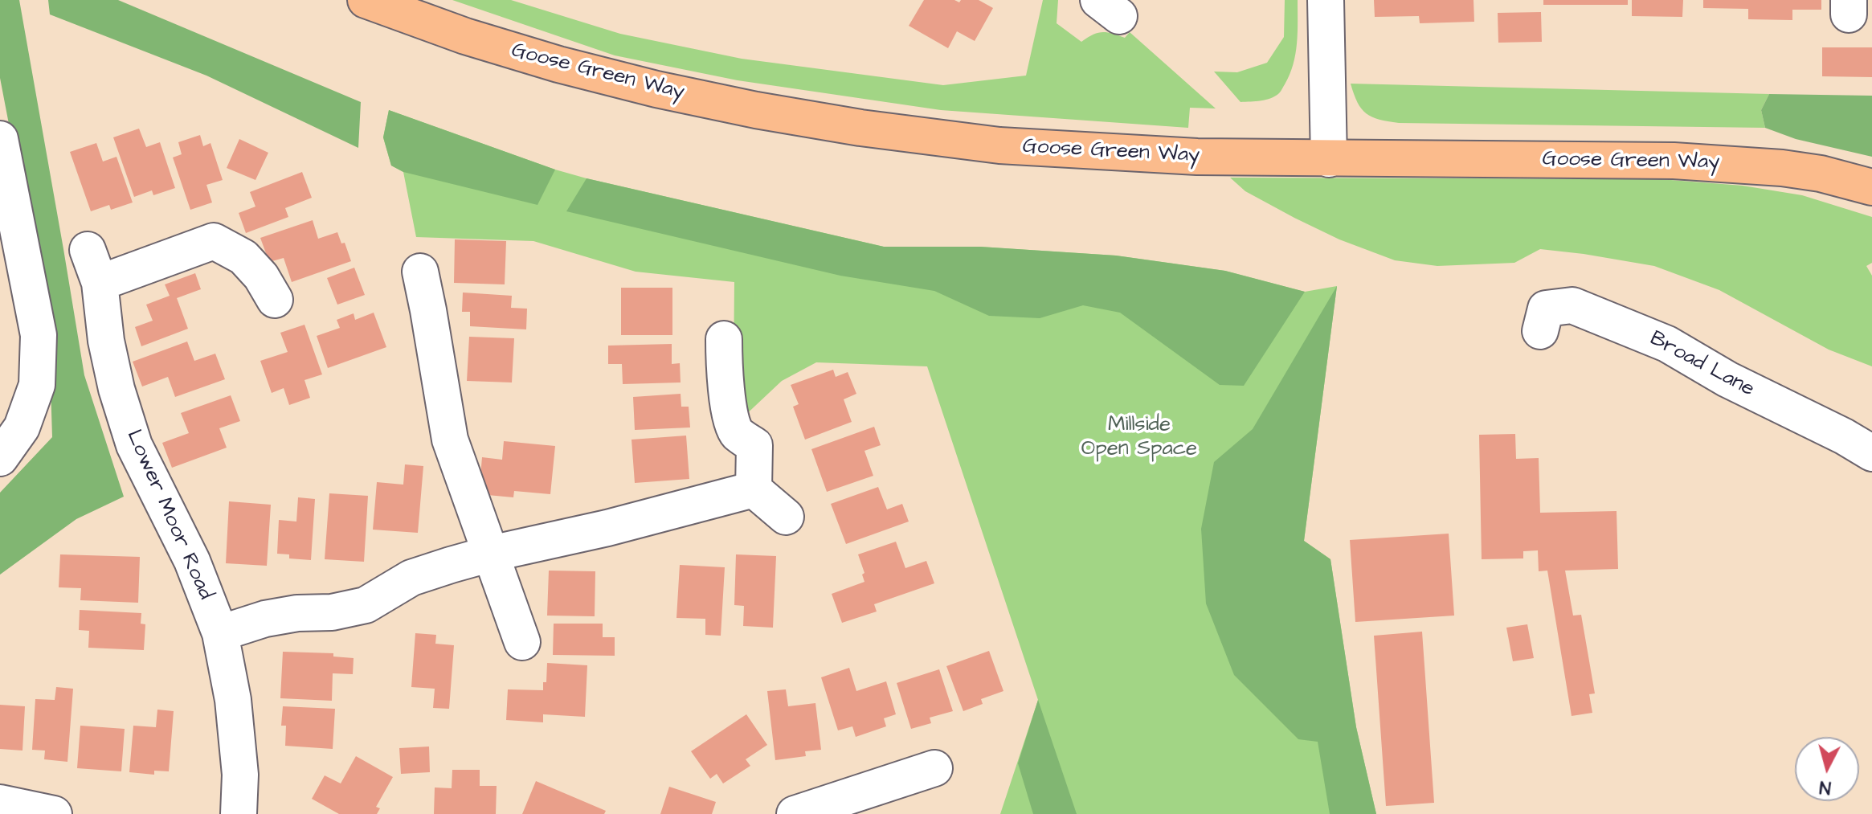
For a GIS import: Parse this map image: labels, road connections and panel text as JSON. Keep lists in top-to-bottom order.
{
  "streets": {
    "main road": ["Goose Green Way"],
    "street": ["Broad Lane", "Lower Moor Road"]
  },
  "parks": ["Millside Open Space"],
  "north": "bottom"
}
